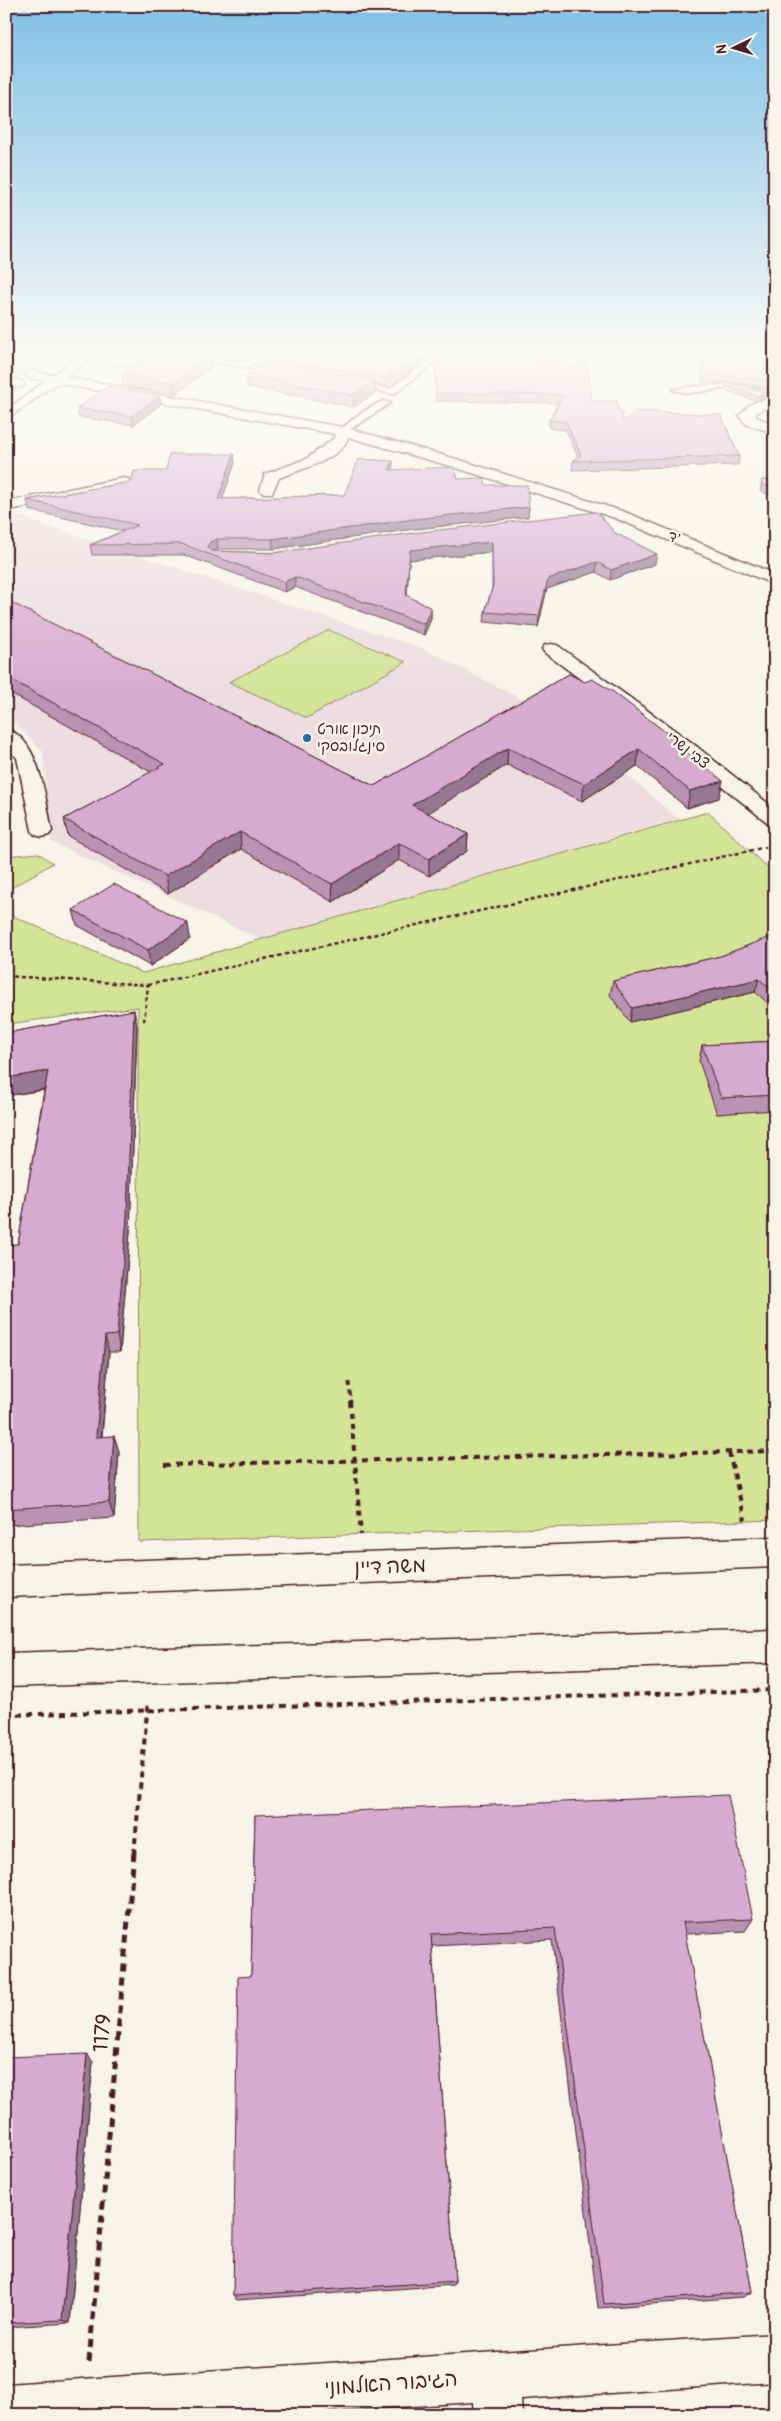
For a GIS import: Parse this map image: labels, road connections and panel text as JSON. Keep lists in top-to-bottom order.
{
  "streets": {
    "street": [
      "ד'",
      "צבי נשרי",
      "משה דיין",
      "הגיבור האלמוני"
    ],
    "path": ["1179"]
  },
  "crossings": [
    ["1179", "הגיבור האלמוני"]
  ],
  "places": ["תיכון אורט סינגלובסקי"],
  "north": "left"
}
